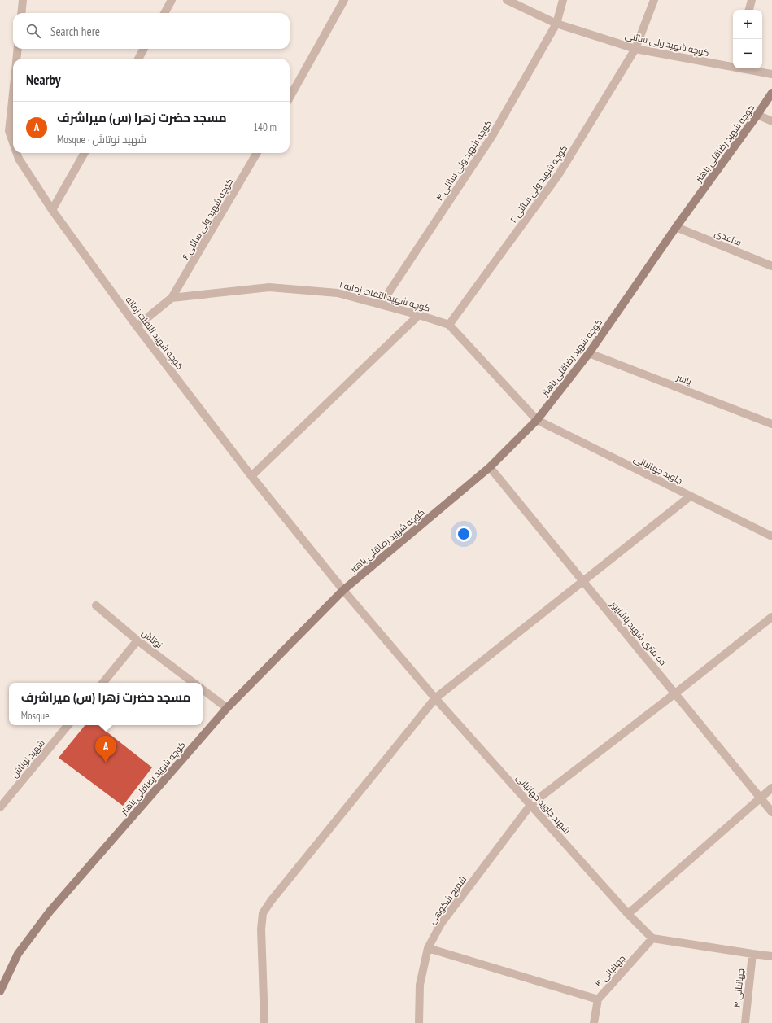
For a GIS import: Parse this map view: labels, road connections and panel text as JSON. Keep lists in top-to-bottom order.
{
  "streets": {
    "street": [
      "کوچه شهید ولی سائلی",
      "کوچه شهید رضاقلی باهنر",
      "کوچه شهید ولی سائلی ۴",
      "کوچه شهید ولی سائلی ۲",
      "کوچه شهید ولی سائلی ۶",
      "ساعدی",
      "کوچه شهید التفات زمانه ۱",
      "کوچه شهید التفات زمانه",
      "یاسر",
      "جاوید جهانبانی",
      "ده متری شهید پاشاپور",
      "نوتاش",
      "شهید نوتاش",
      "شهید جاوید جهانبانی",
      "شفیع شکوهی",
      "جهانبانی ۳",
      "جهانبانی ۴"
    ]
  },
  "crossings": [
    ["کوچه شهید ولی سائلی", "کوچه شهید ولی سائلی ۴"],
    ["کوچه شهید ولی سائلی", "کوچه شهید ولی سائلی ۲"],
    ["کوچه شهید رضاقلی باهنر", "ساعدی"],
    ["کوچه شهید رضاقلی باهنر", "کوچه شهید التفات زمانه"],
    ["کوچه شهید رضاقلی باهنر", "یاسر"],
    ["کوچه شهید رضاقلی باهنر", "جاوید جهانبانی"],
    ["کوچه شهید رضاقلی باهنر", "ده متری شهید پاشاپور"],
    ["کوچه شهید رضاقلی باهنر", "شهید جاوید جهانبانی"],
    ["کوچه شهید ولی سائلی ۴", "کوچه شهید التفات زمانه ۱"],
    ["کوچه شهید ولی سائلی ۲", "کوچه شهید التفات زمانه ۱"],
    ["کوچه شهید ولی سائلی ۶", "کوچه شهید التفات زمانه ۱"],
    ["کوچه شهید التفات زمانه", "شهید جاوید جهانبانی"],
    ["ده متری شهید پاشاپور", "شفیع شکوهی"],
    ["شهید جاوید جهانبانی", "شفیع شکوهی"],
    ["شهید جاوید جهانبانی", "جهانبانی ۳"]
  ],
  "page": {
    "map_buttons": ["+", "−"],
    "search": "Search here",
    "heading": "Nearby",
    "list": [
      {
        "mark": "A",
        "name": "مسجد حضرت زهرا (س) میراشرف",
        "note": "Mosque · شهید نوتاش",
        "value": "140 m"
      }
    ],
    "popup": ["مسجد حضرت زهرا (س) میراشرف", "Mosque"],
    "pins": "A"
  }
}
